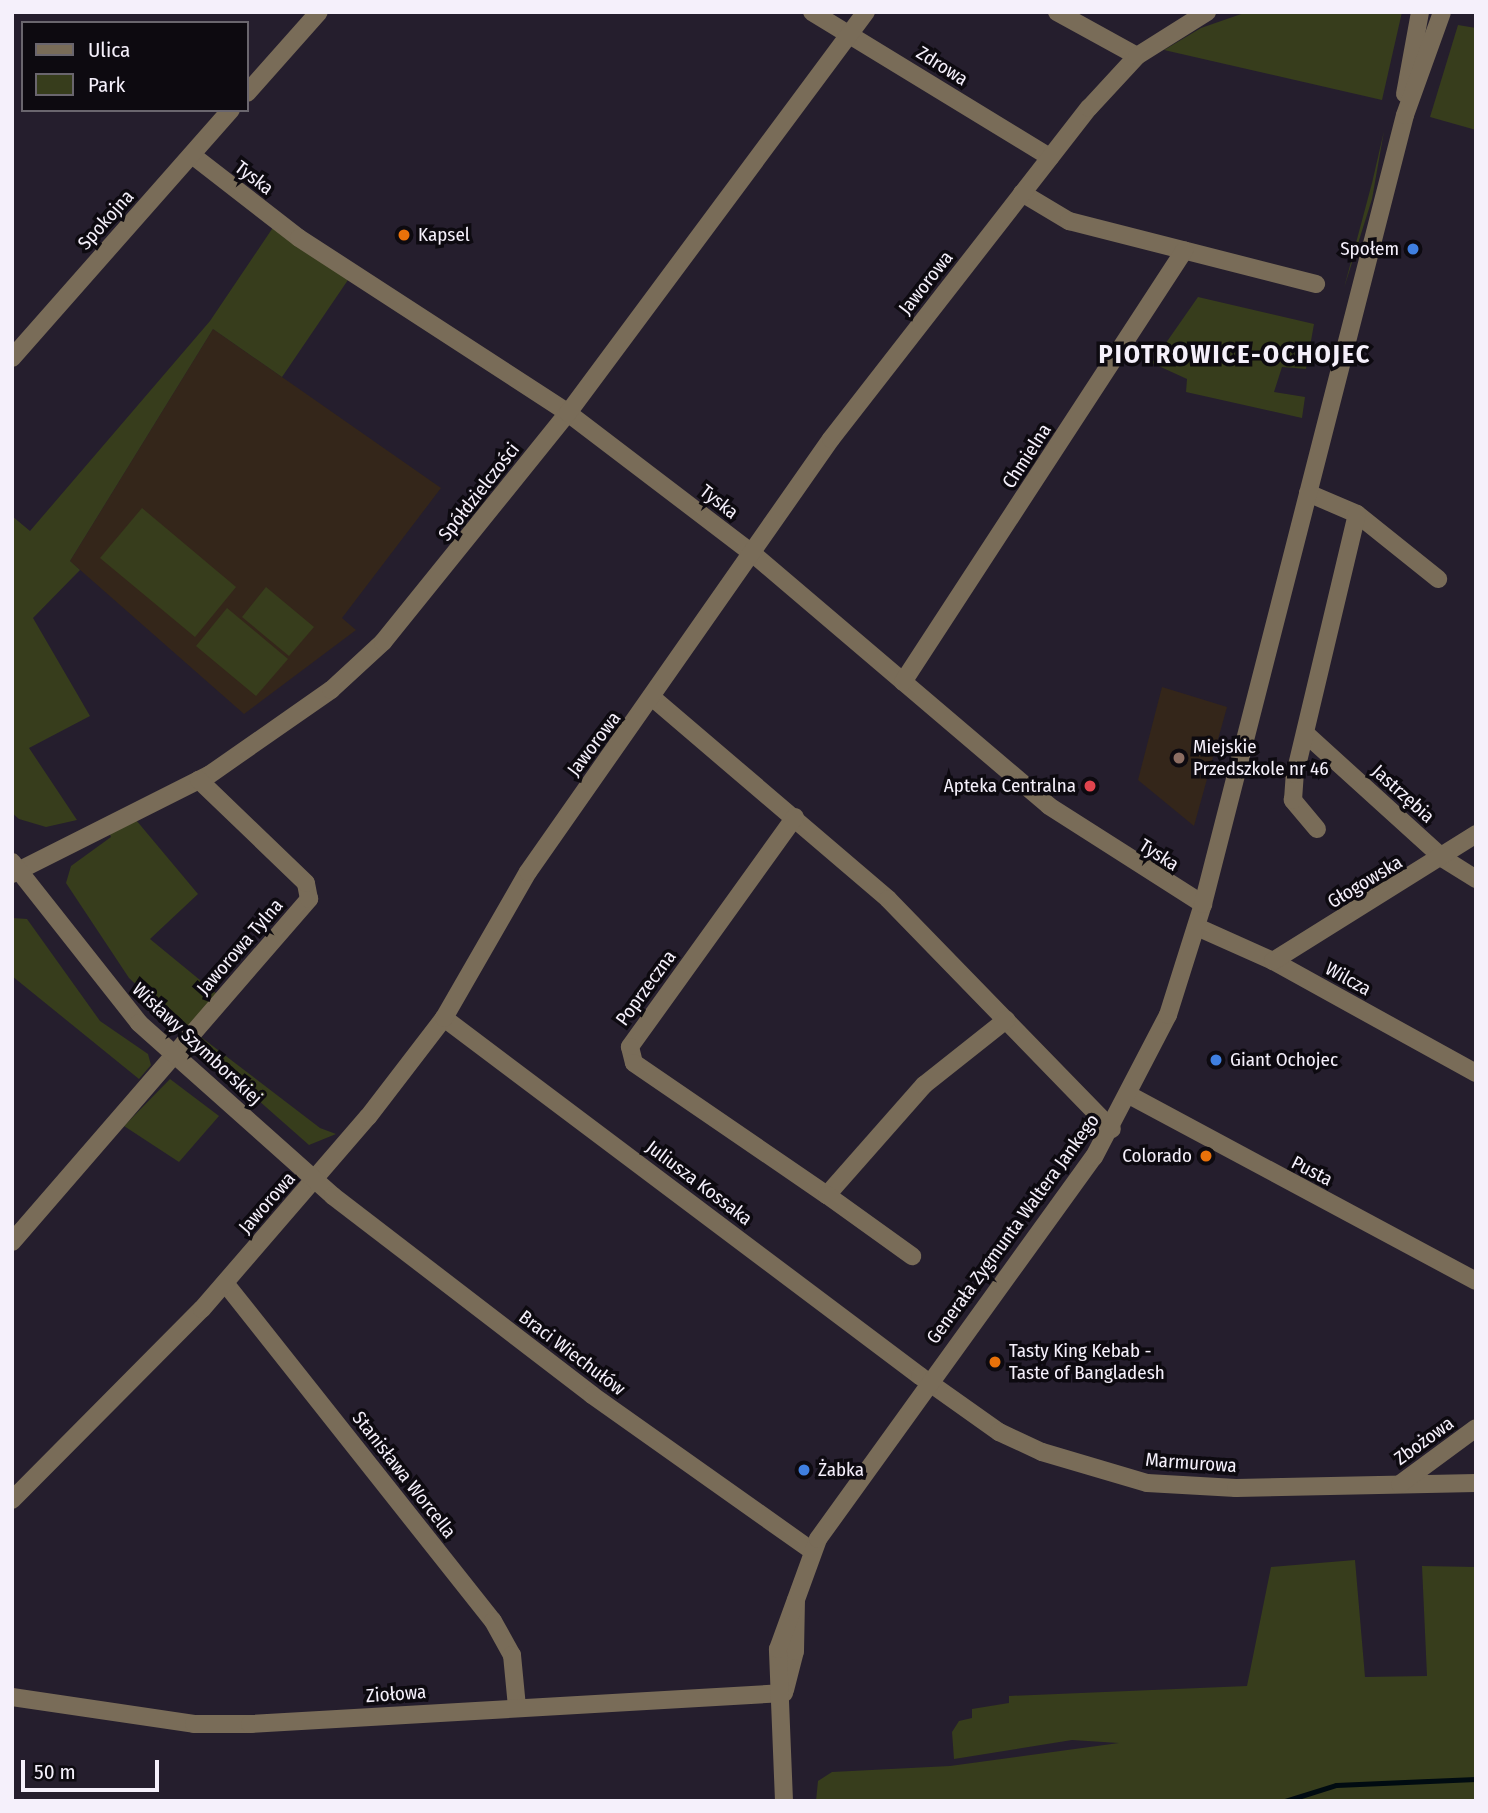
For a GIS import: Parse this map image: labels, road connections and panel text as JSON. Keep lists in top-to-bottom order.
{
  "streets": {
    "street": [
      "Zdrowa",
      "Tyska",
      "Spokojna",
      "Jaworowa",
      "Chmielna",
      "Spółdzielczości",
      "Jastrzębia",
      "Głogowska",
      "Jaworowa Tylna",
      "Wilcza",
      "Poprzeczna",
      "Wisławy Szymborskiej",
      "Pusta",
      "Juliusza Kossaka",
      "Generała Zygmunta Waltera Jankego",
      "Braci Wiechułów",
      "Zbożowa",
      "Marmurowa",
      "Stanisława Worcella",
      "Ziołowa"
    ]
  },
  "crossings": [
    ["Zdrowa", "Jaworowa"],
    ["Zdrowa", "Spółdzielczości"],
    ["Tyska", "Spokojna"],
    ["Tyska", "Jaworowa"],
    ["Tyska", "Chmielna"],
    ["Tyska", "Spółdzielczości"],
    ["Tyska", "Generała Zygmunta Waltera Jankego"],
    ["Jaworowa", "Wisławy Szymborskiej"],
    ["Jaworowa", "Juliusza Kossaka"],
    ["Jaworowa", "Braci Wiechułów"],
    ["Jaworowa", "Stanisława Worcella"],
    ["Spółdzielczości", "Jaworowa Tylna"],
    ["Spółdzielczości", "Wisławy Szymborskiej"],
    ["Jastrzębia", "Głogowska"],
    ["Głogowska", "Wilcza"],
    ["Jaworowa Tylna", "Wisławy Szymborskiej"],
    ["Wilcza", "Generała Zygmunta Waltera Jankego"],
    ["Wisławy Szymborskiej", "Braci Wiechułów"],
    ["Pusta", "Generała Zygmunta Waltera Jankego"],
    ["Juliusza Kossaka", "Generała Zygmunta Waltera Jankego"],
    ["Juliusza Kossaka", "Marmurowa"],
    ["Generała Zygmunta Waltera Jankego", "Braci Wiechułów"],
    ["Generała Zygmunta Waltera Jankego", "Marmurowa"],
    ["Generała Zygmunta Waltera Jankego", "Ziołowa"],
    ["Zbożowa", "Marmurowa"],
    ["Stanisława Worcella", "Ziołowa"]
  ],
  "districts": ["PIOTROWICE-OCHOJEC"],
  "places": [
    "Kapsel",
    "Społem",
    "Miejskie Przedszkole nr 46",
    "Apteka Centralna",
    "Giant Ochojec",
    "Colorado",
    "Tasty King Kebab - Taste of Bangladesh",
    "Żabka"
  ],
  "legend": ["Ulica", "Park"],
  "scale_bar": "50 m"
}
